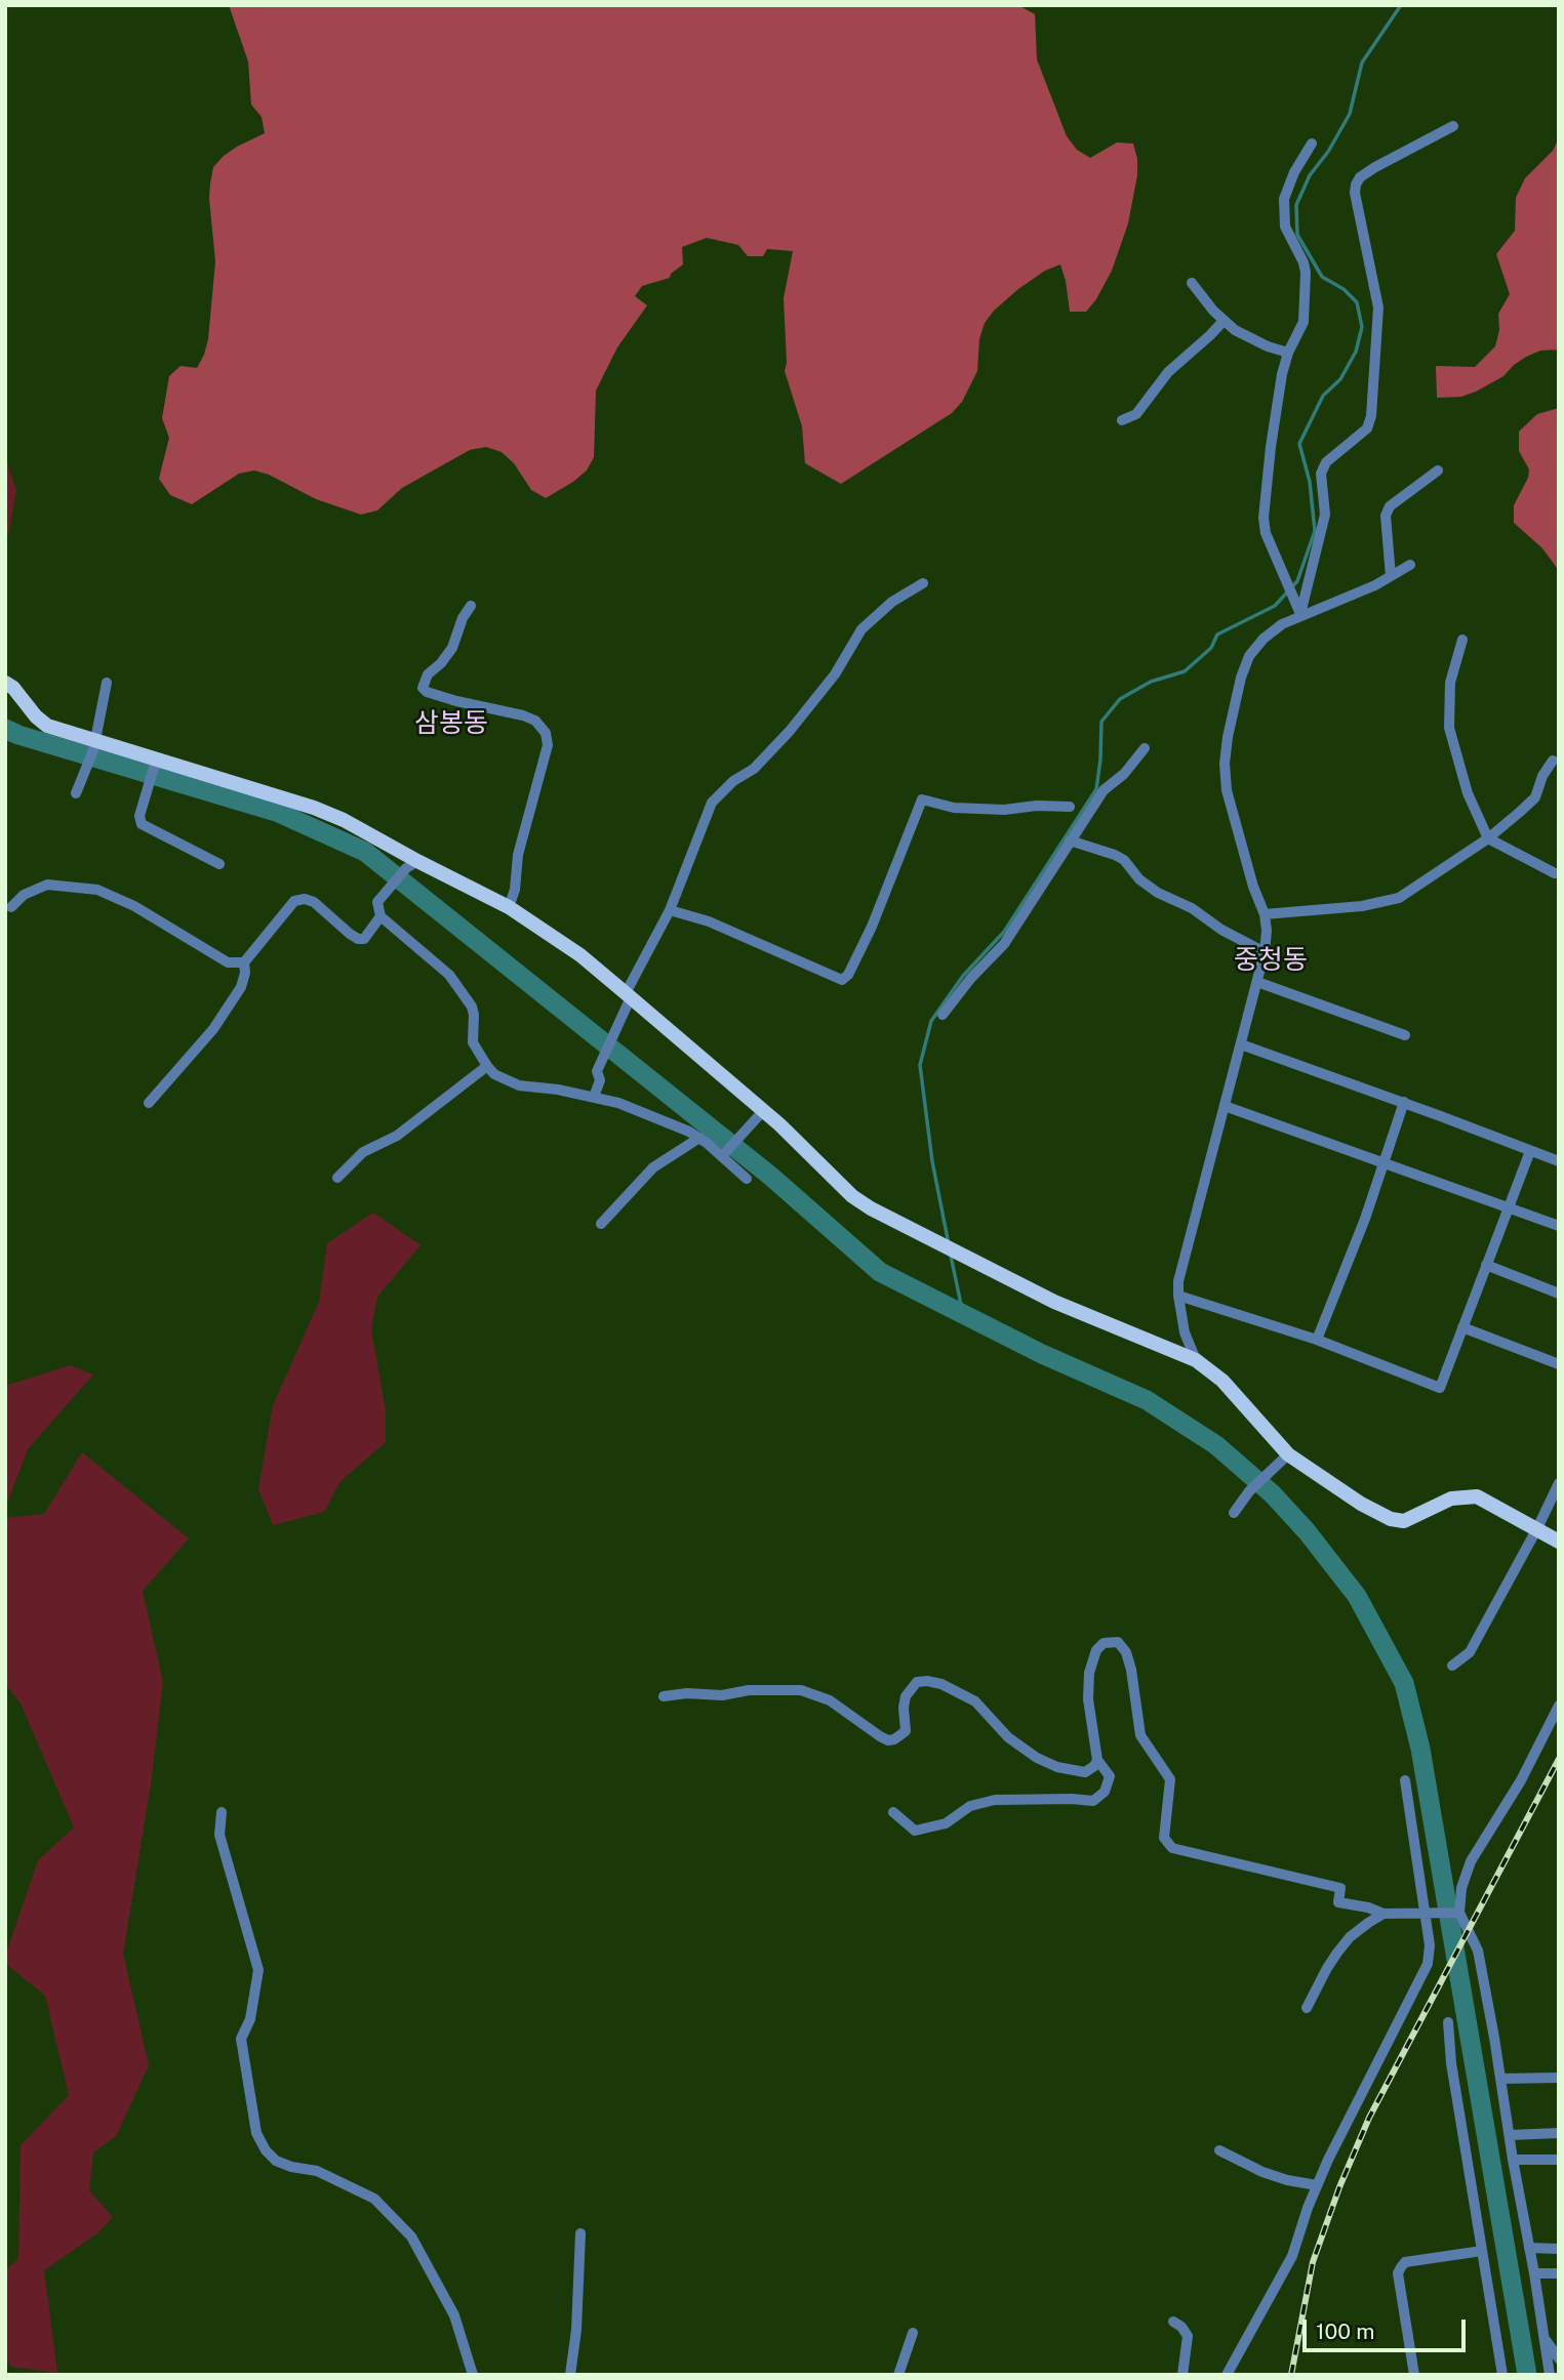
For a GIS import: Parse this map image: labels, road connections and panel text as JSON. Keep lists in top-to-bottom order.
{
  "districts": ["삼봉동", "중청동"],
  "scale_bar": "100 m"
}
